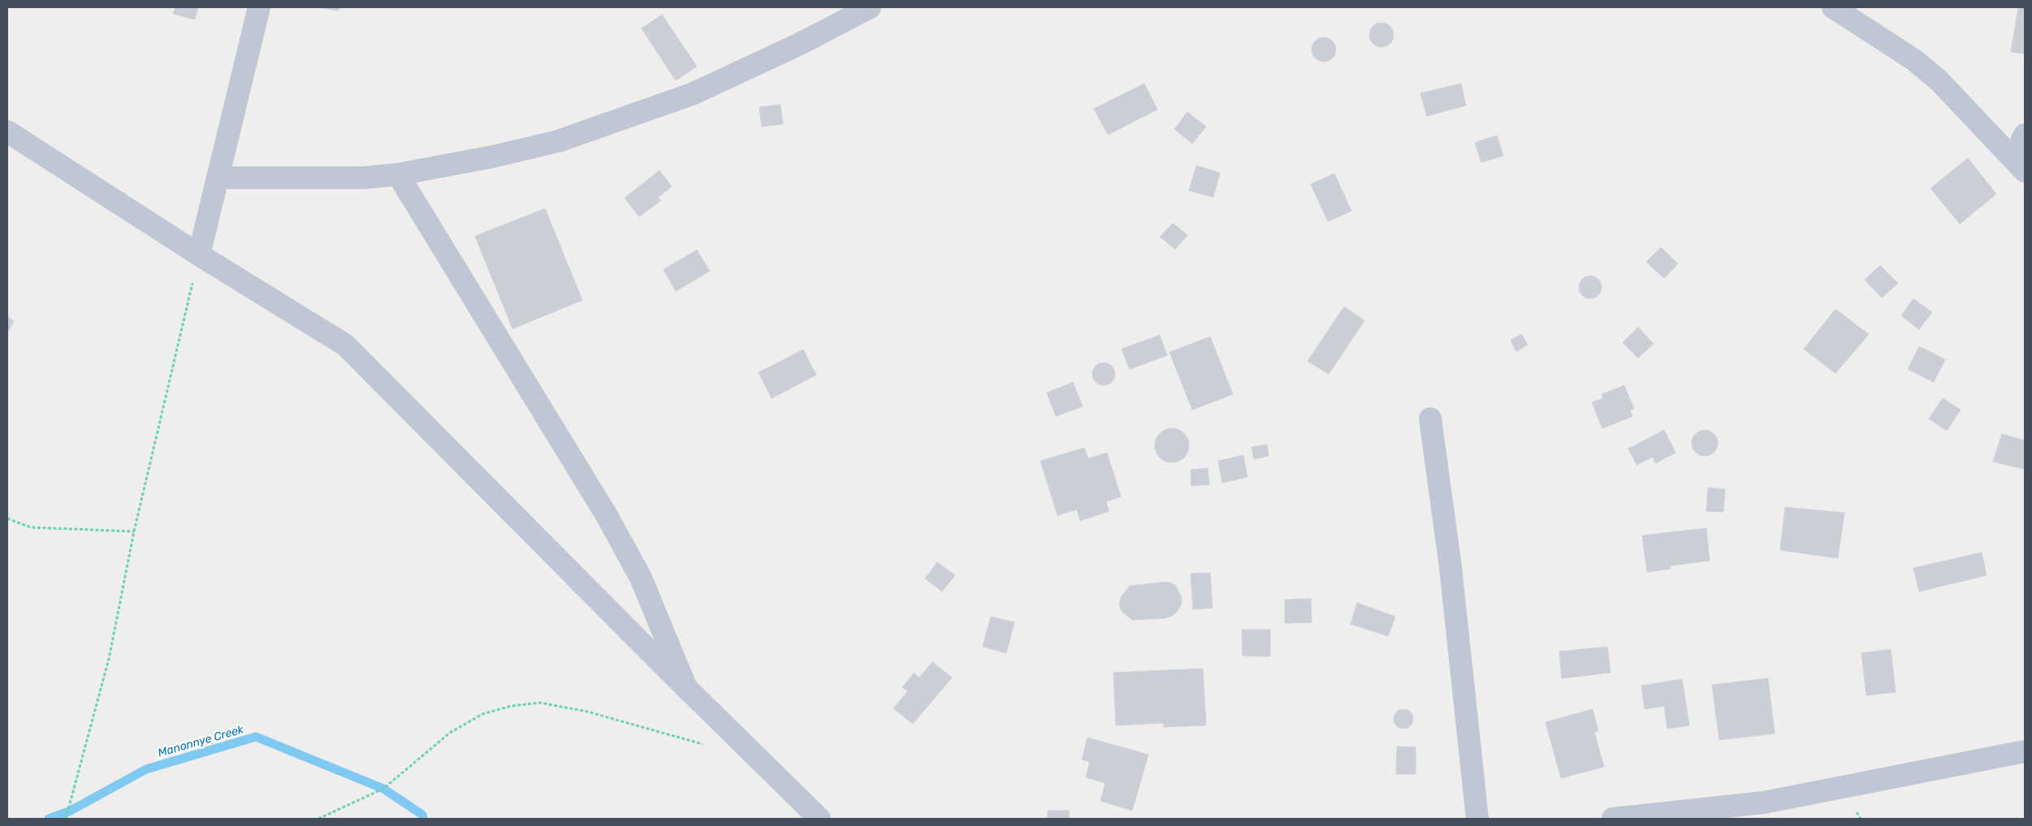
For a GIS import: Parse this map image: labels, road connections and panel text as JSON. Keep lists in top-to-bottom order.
{
  "water": ["Manonnye Creek"]
}
